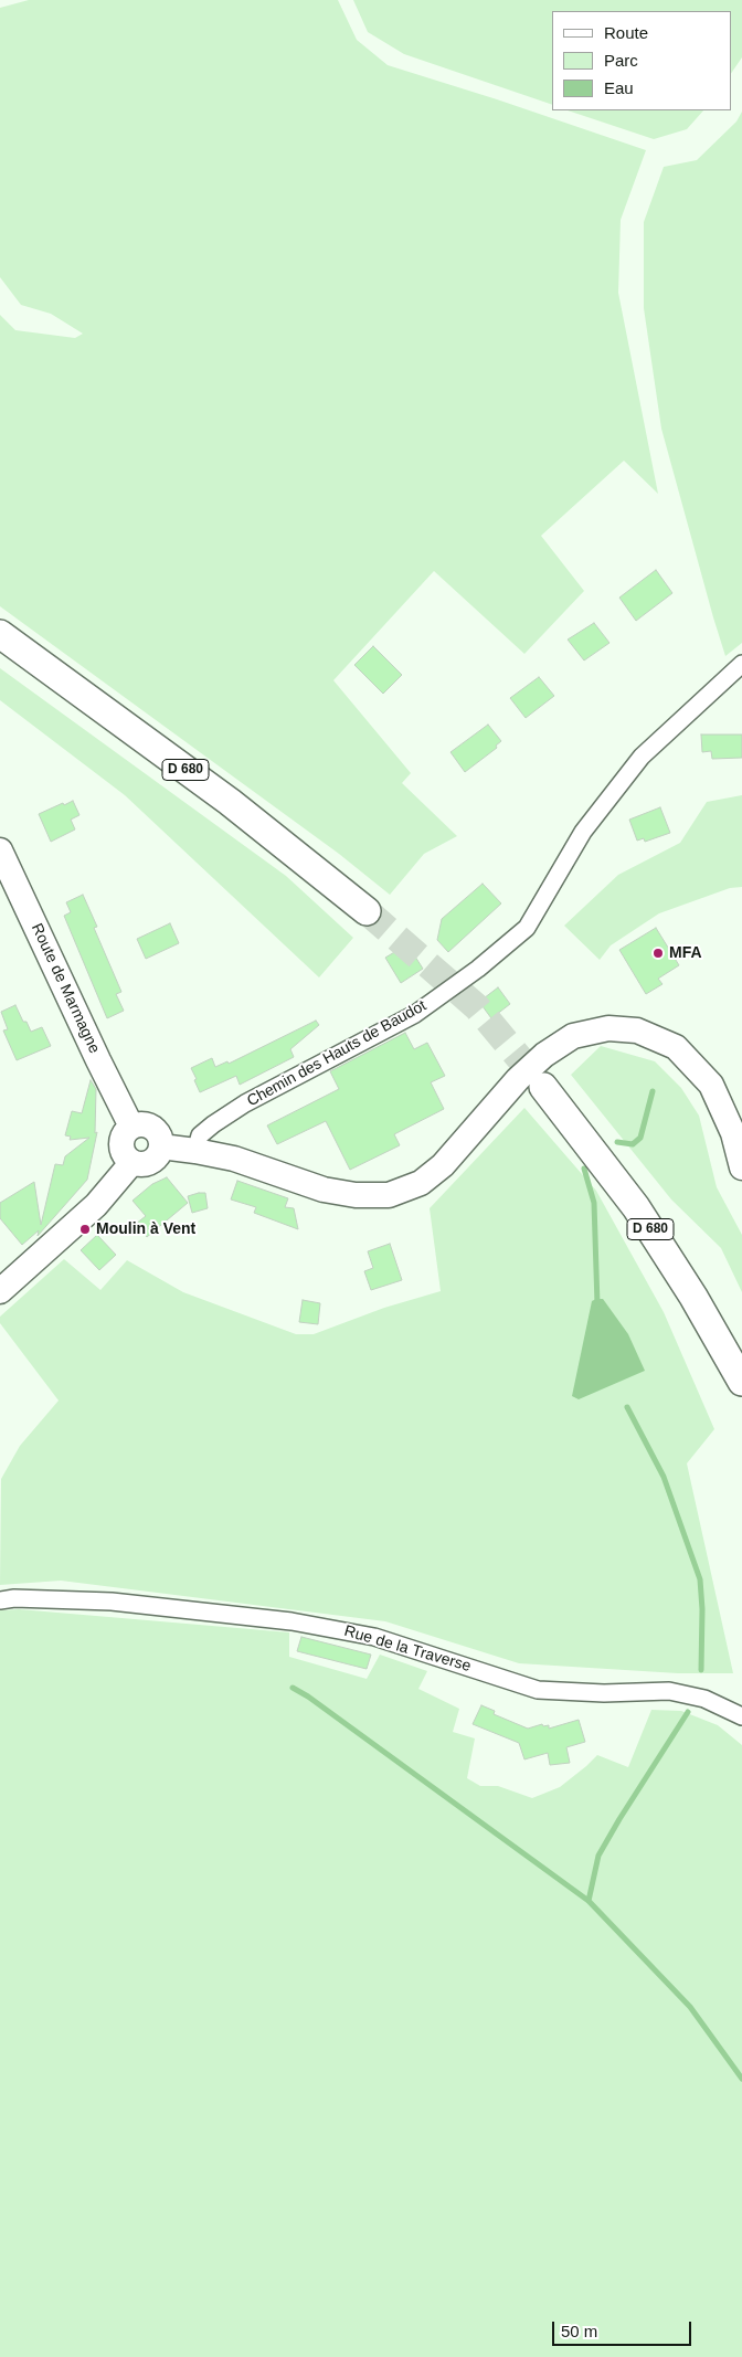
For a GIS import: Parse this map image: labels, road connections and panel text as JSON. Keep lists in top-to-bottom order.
{
  "streets": {
    "main road": ["D 680", "Route de Marmagne"],
    "street": ["Chemin des Hauts de Baudot", "Rue de la Traverse"]
  },
  "places": ["MFA", "Moulin à Vent"],
  "legend": ["Route", "Parc", "Eau"],
  "scale_bar": "50 m"
}
